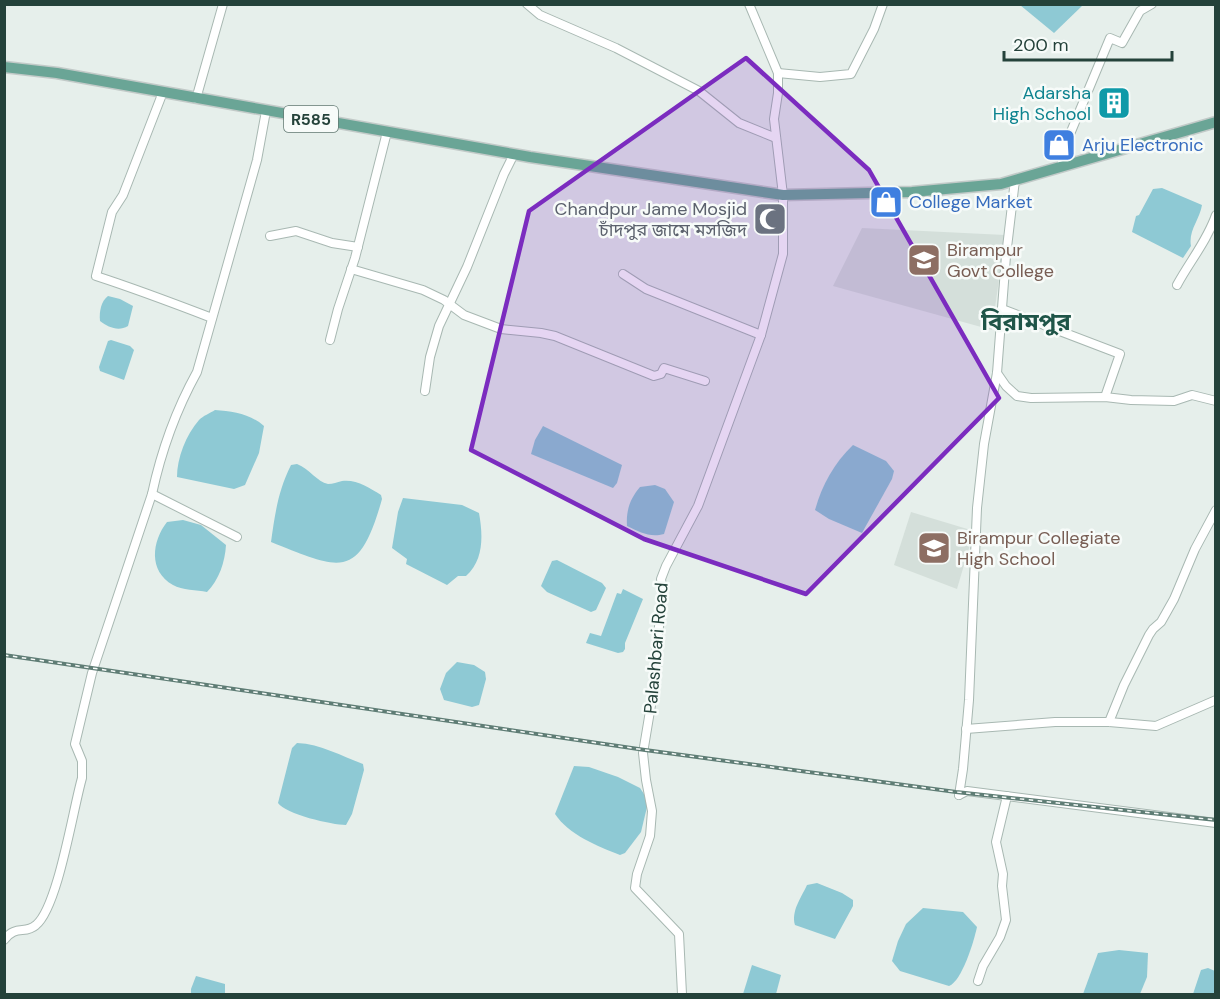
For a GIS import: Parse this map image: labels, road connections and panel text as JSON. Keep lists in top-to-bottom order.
{
  "streets": {
    "main road": ["R585"],
    "street": ["Palashbari Road"]
  },
  "crossings": [
    ["R585", "Palashbari Road"]
  ],
  "districts": ["বিরামপুর"],
  "places": {
    "building": ["Adarsha High School"],
    "shop": ["Arju Electronic", "College Market"],
    "mosque": ["Chandpur Jame Mosjid চাঁদপুর জামে মসজিদ"],
    "school or university": ["Birampur Govt College", "Birampur Collegiate High School"]
  },
  "scale_bar": "200 m"
}
